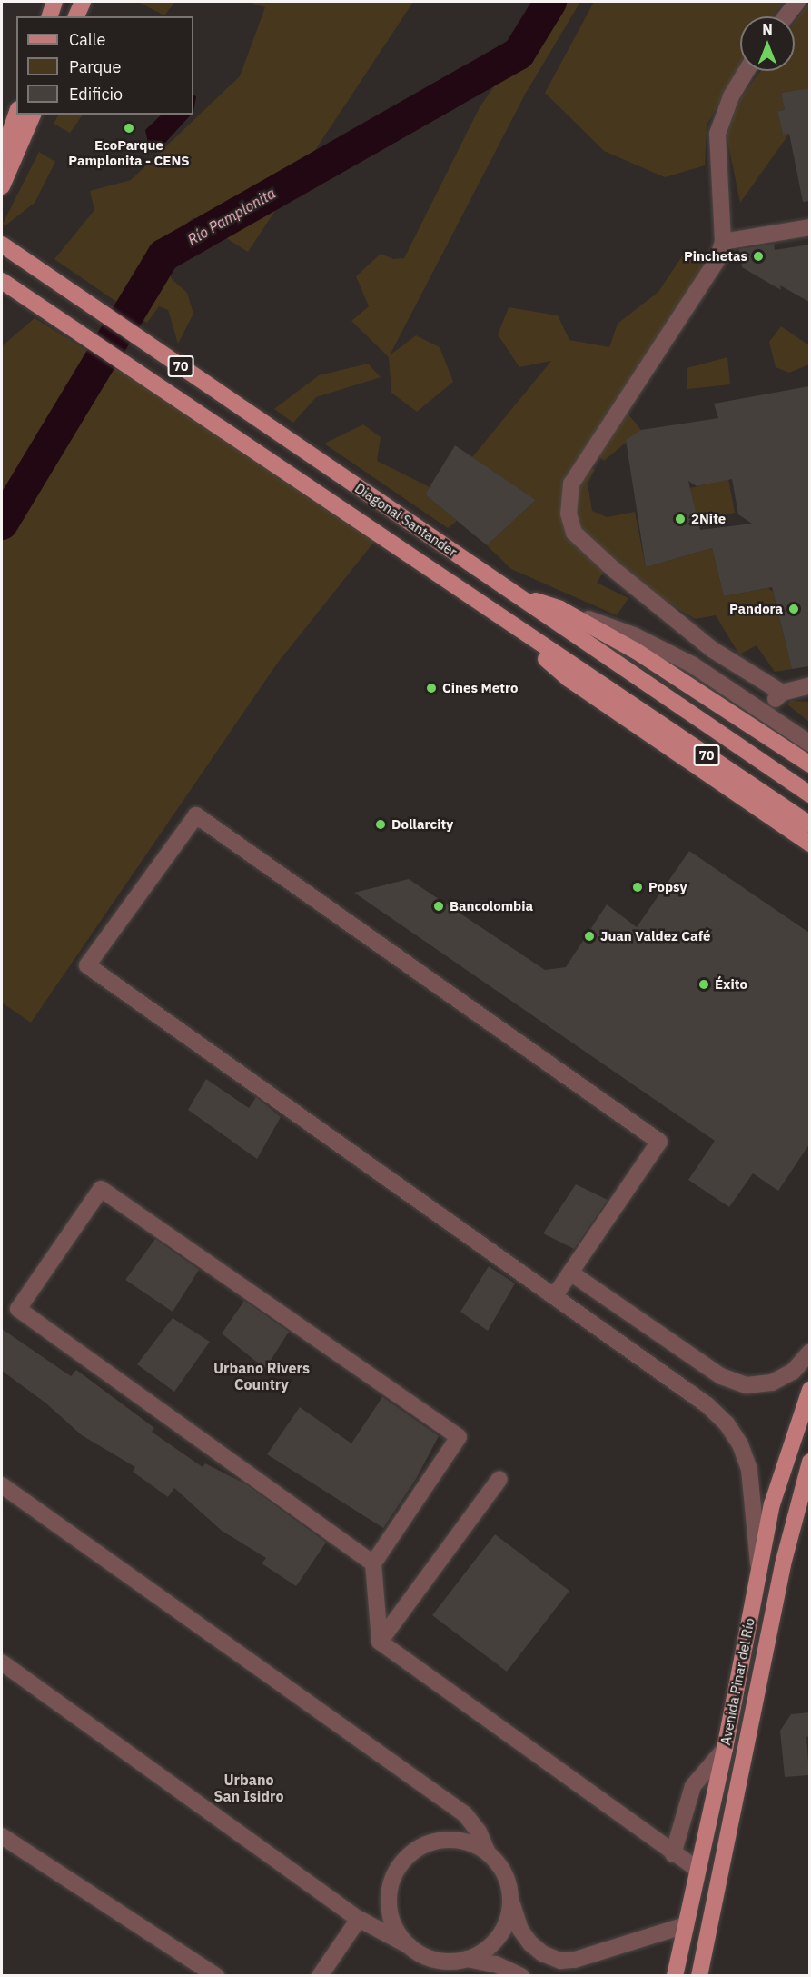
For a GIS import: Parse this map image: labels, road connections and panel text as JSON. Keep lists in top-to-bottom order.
{
  "streets": {
    "main road": ["70", "Diagonal Santander", "Avenida Pinar del Río"]
  },
  "districts": ["Urbano Rivers Country", "Urbano San Isidro"],
  "water": ["Río Pamplonita"],
  "places": [
    "EcoParque Pamplonita - CENS",
    "Pinchetas",
    "2Nite",
    "Pandora",
    "Cines Metro",
    "Dollarcity",
    "Popsy",
    "Bancolombia",
    "Juan Valdez Café",
    "Éxito"
  ],
  "legend": ["Calle", "Parque", "Edificio"],
  "north": "top"
}
